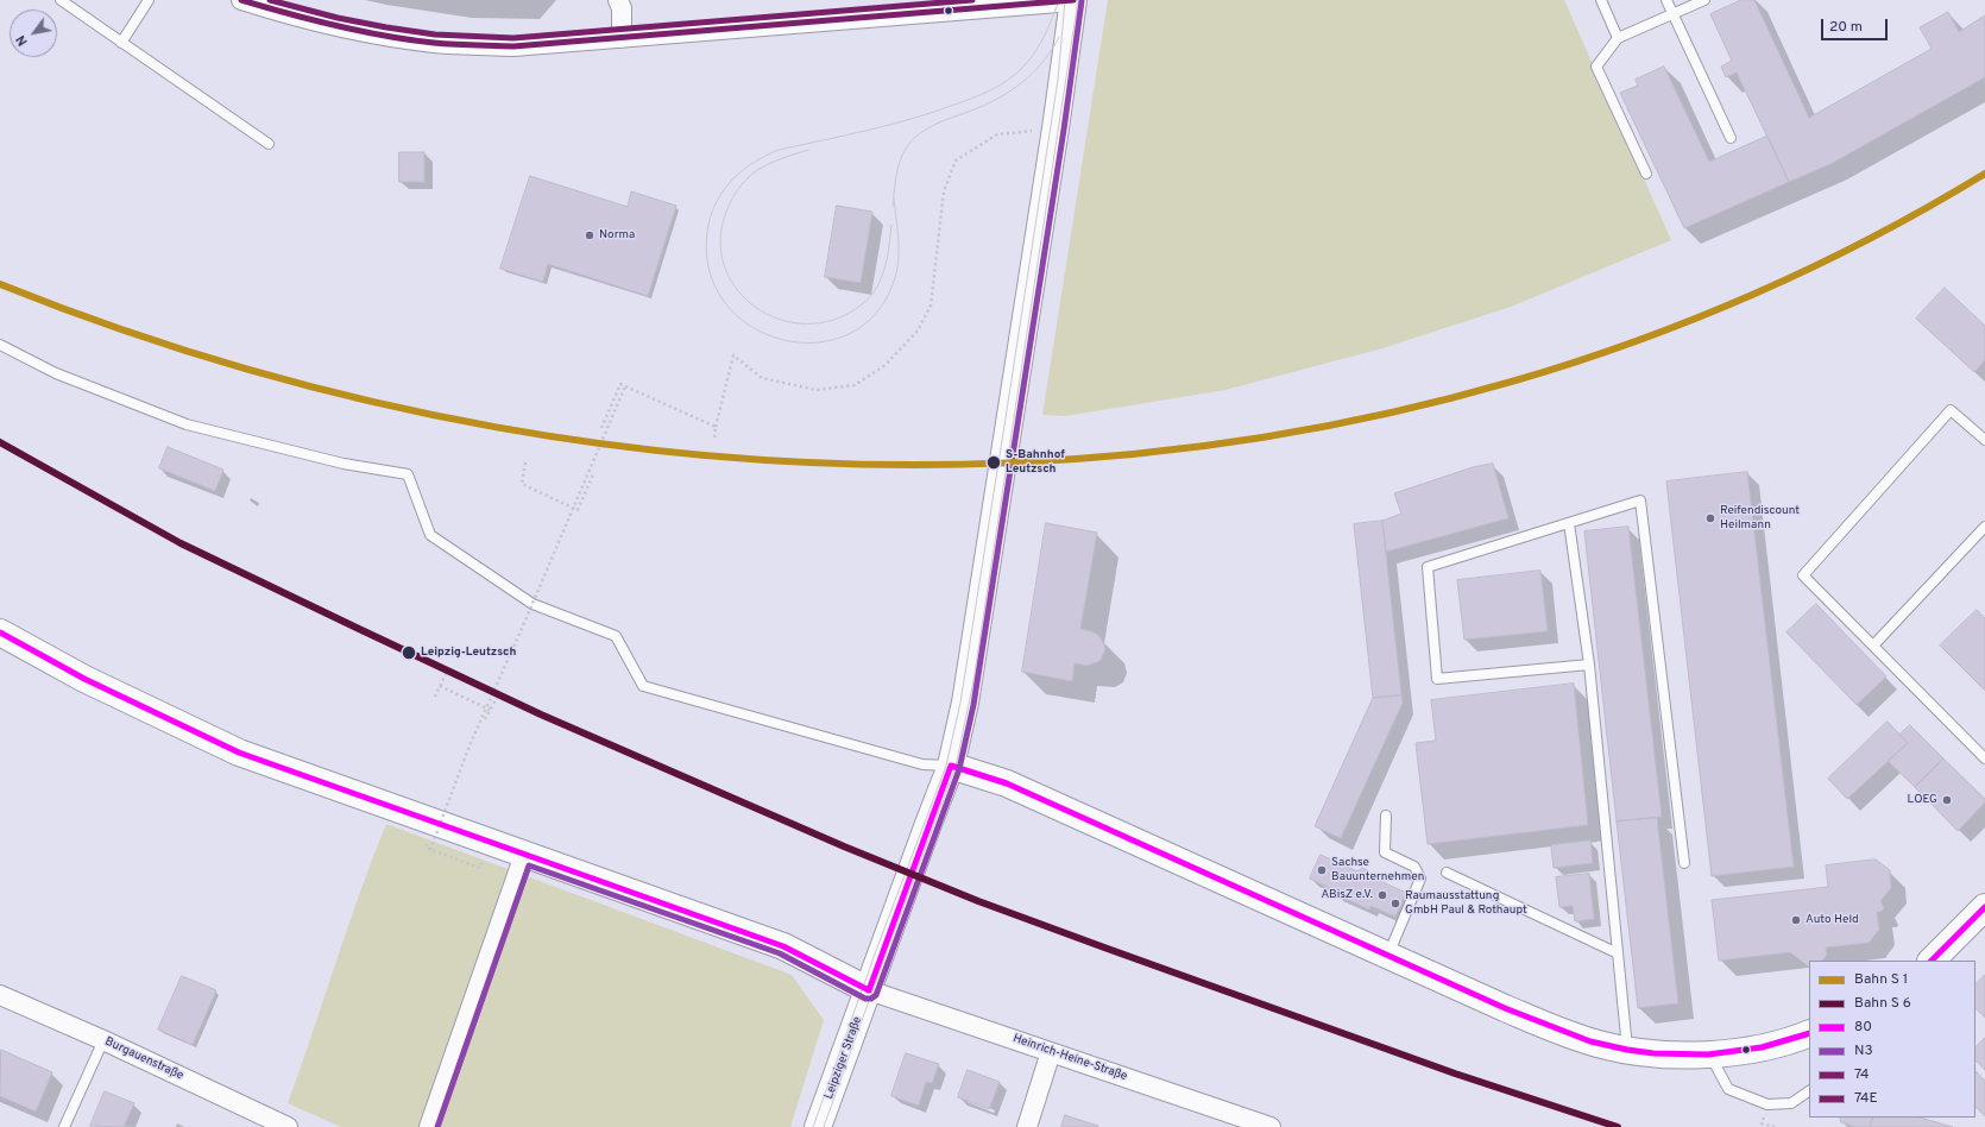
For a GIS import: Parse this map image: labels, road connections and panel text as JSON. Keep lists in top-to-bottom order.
{
  "streets": {
    "main road": ["Leipziger Straße"],
    "street": ["Heinrich-Heine-Straße", "Burgauenstraße"]
  },
  "crossings": [
    ["Leipziger Straße", "Heinrich-Heine-Straße"]
  ],
  "places": [
    "Norma",
    "S-Bahnhof Leutzsch",
    "Reifendiscount Heilmann",
    "Leipzig-Leutzsch",
    "LOEG",
    "Sachse Bauunternehmen",
    "ABisZ e.V.",
    "Raumausstattung GmbH Paul & Rothaupt",
    "Auto Held"
  ],
  "lines": [
    "transit line 74",
    "transit line 74E",
    "transit line N3",
    "transit line 80"
  ],
  "legend": [
    "Bahn S 1",
    "Bahn S 6",
    "80",
    "N3",
    "74",
    "74E"
  ],
  "scale_bar": "20 m",
  "north": "bottom left"
}
